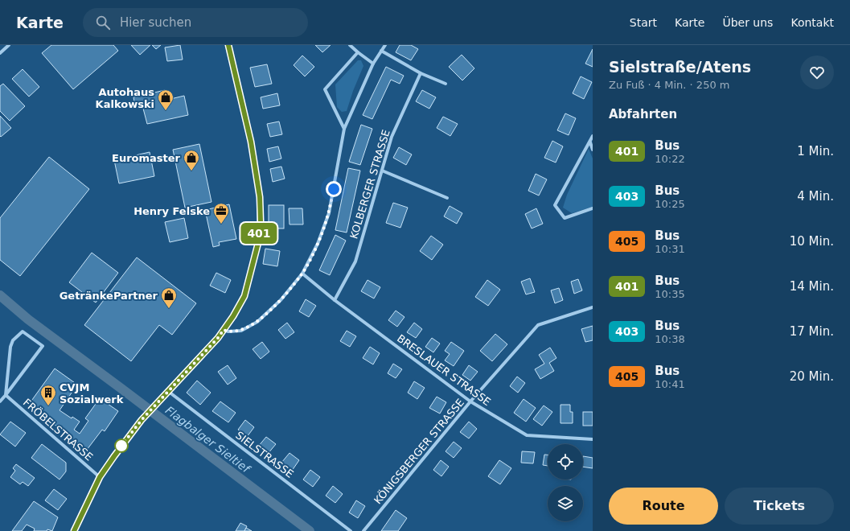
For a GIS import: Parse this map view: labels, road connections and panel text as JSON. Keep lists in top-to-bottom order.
{
  "streets": {
    "street": [
      "KOLBERGER STRASSE",
      "BRESLAUER STRASSE",
      "FRÖBELSTRASSE",
      "KÖNIGSBERGER STRASSE",
      "SIELSTRASSE"
    ]
  },
  "crossings": [
    ["KOLBERGER STRASSE", "BRESLAUER STRASSE"],
    ["BRESLAUER STRASSE", "KÖNIGSBERGER STRASSE"]
  ],
  "water": ["Flagbalger Sieltief"],
  "places": {
    "shop": ["Autohaus Kalkowski", "Euromaster", "GetränkePartner"],
    "office": ["Henry Felske"],
    "building": ["CVJM Sozialwerk"]
  },
  "lines": ["bus line 401"],
  "page": {
    "header": "Karte",
    "search": "Hier suchen",
    "nav": [
      "Start",
      "Karte",
      "Über uns",
      "Kontakt"
    ],
    "on_map": "401",
    "heading": [
      ["Sielstraße/Atens", "Zu Fuß · 4 Min. · 250 m"],
      "Abfahrten"
    ],
    "list": [
      {
        "mark": "401",
        "name": "Bus",
        "note": "10:22",
        "value": "1 Min."
      },
      {
        "mark": "403",
        "name": "Bus",
        "note": "10:25",
        "value": "4 Min."
      },
      {
        "mark": "405",
        "name": "Bus",
        "note": "10:31",
        "value": "10 Min."
      },
      {
        "mark": "401",
        "name": "Bus",
        "note": "10:35",
        "value": "14 Min."
      },
      {
        "mark": "403",
        "name": "Bus",
        "note": "10:38",
        "value": "17 Min."
      },
      {
        "mark": "405",
        "name": "Bus",
        "note": "10:41",
        "value": "20 Min."
      }
    ],
    "buttons": ["Route", "Tickets"]
  }
}
